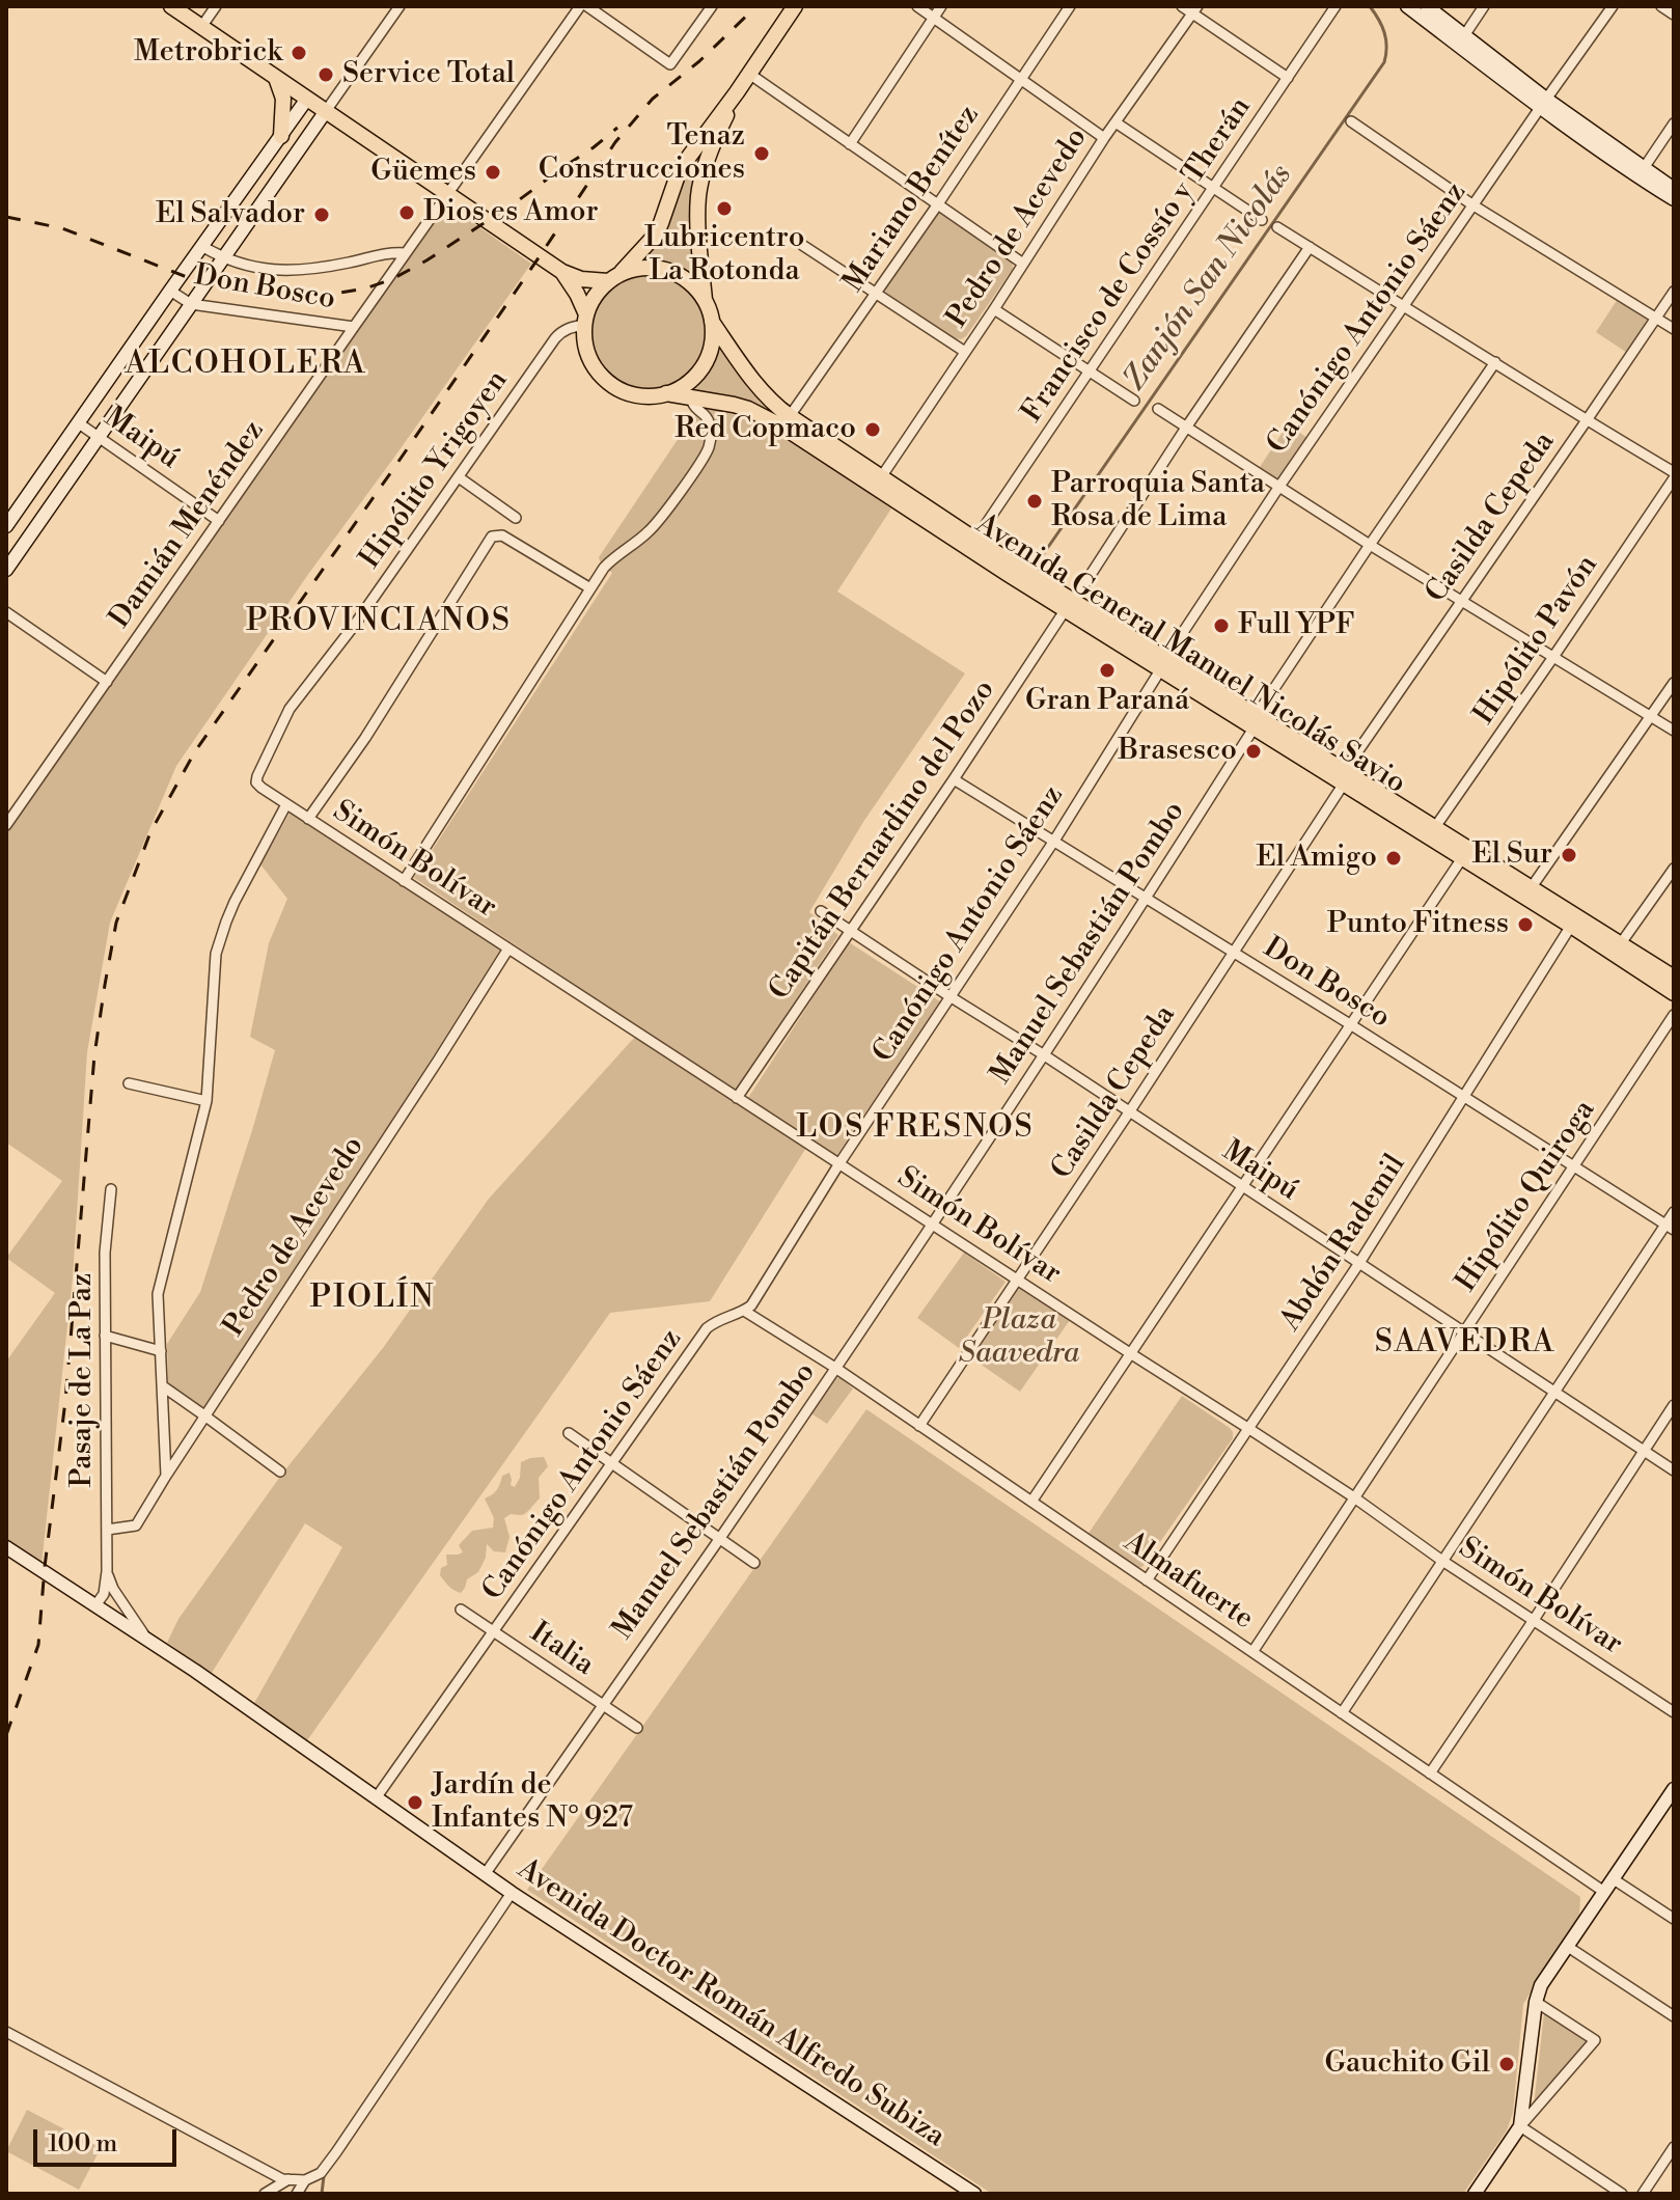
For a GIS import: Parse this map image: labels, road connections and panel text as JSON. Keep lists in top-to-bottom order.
{
  "streets": {
    "main road": ["Avenida General Manuel Nicolás Savio", "Avenida Doctor Román Alfredo Subiza"],
    "street": [
      "Mariano Benítez",
      "Pedro de Acevedo",
      "Francisco de Cossío y Therán",
      "Don Bosco",
      "Canónigo Antonio Sáenz",
      "Maipú",
      "Hipólito Yrigoyen",
      "Casilda Cepeda",
      "Damián Menéndez",
      "Hipólito Pavón",
      "Capitán Bernardino del Pozo",
      "Simón Bolívar",
      "Manuel Sebastián Pombo",
      "Hipólito Quiroga",
      "Abdón Rademil",
      "Pasaje de La Paz",
      "Almafuerte",
      "Italia"
    ]
  },
  "crossings": [
    ["Mariano Benítez", "Avenida General Manuel Nicolás Savio"],
    ["Pedro de Acevedo", "Avenida General Manuel Nicolás Savio"],
    ["Pedro de Acevedo", "Simón Bolívar"],
    ["Pedro de Acevedo", "Pasaje de La Paz"],
    ["Francisco de Cossío y Therán", "Avenida General Manuel Nicolás Savio"],
    ["Don Bosco", "Canónigo Antonio Sáenz"],
    ["Don Bosco", "Casilda Cepeda"],
    ["Don Bosco", "Damián Menéndez"],
    ["Don Bosco", "Capitán Bernardino del Pozo"],
    ["Don Bosco", "Manuel Sebastián Pombo"],
    ["Don Bosco", "Hipólito Quiroga"],
    ["Don Bosco", "Abdón Rademil"],
    ["Canónigo Antonio Sáenz", "Maipú"],
    ["Canónigo Antonio Sáenz", "Avenida General Manuel Nicolás Savio"],
    ["Canónigo Antonio Sáenz", "Simón Bolívar"],
    ["Canónigo Antonio Sáenz", "Almafuerte"],
    ["Canónigo Antonio Sáenz", "Italia"],
    ["Canónigo Antonio Sáenz", "Avenida Doctor Román Alfredo Subiza"],
    ["Maipú", "Casilda Cepeda"],
    ["Maipú", "Damián Menéndez"],
    ["Maipú", "Capitán Bernardino del Pozo"],
    ["Maipú", "Manuel Sebastián Pombo"],
    ["Maipú", "Hipólito Quiroga"],
    ["Maipú", "Abdón Rademil"],
    ["Hipólito Yrigoyen", "Avenida General Manuel Nicolás Savio"],
    ["Hipólito Yrigoyen", "Simón Bolívar"],
    ["Casilda Cepeda", "Avenida General Manuel Nicolás Savio"],
    ["Casilda Cepeda", "Simón Bolívar"],
    ["Casilda Cepeda", "Almafuerte"],
    ["Damián Menéndez", "Avenida General Manuel Nicolás Savio"],
    ["Hipólito Pavón", "Avenida General Manuel Nicolás Savio"],
    ["Avenida General Manuel Nicolás Savio", "Capitán Bernardino del Pozo"],
    ["Avenida General Manuel Nicolás Savio", "Manuel Sebastián Pombo"],
    ["Avenida General Manuel Nicolás Savio", "Abdón Rademil"],
    ["Capitán Bernardino del Pozo", "Simón Bolívar"],
    ["Simón Bolívar", "Manuel Sebastián Pombo"],
    ["Simón Bolívar", "Hipólito Quiroga"],
    ["Simón Bolívar", "Abdón Rademil"],
    ["Manuel Sebastián Pombo", "Almafuerte"],
    ["Manuel Sebastián Pombo", "Italia"],
    ["Manuel Sebastián Pombo", "Avenida Doctor Román Alfredo Subiza"],
    ["Hipólito Quiroga", "Almafuerte"],
    ["Abdón Rademil", "Almafuerte"],
    ["Pasaje de La Paz", "Avenida Doctor Román Alfredo Subiza"]
  ],
  "districts": [
    "ALCOHOLERA",
    "PROVINCIANOS",
    "LOS FRESNOS",
    "PIOLÍN",
    "SAAVEDRA"
  ],
  "water": ["Zanjón San Nicolás"],
  "parks": ["Plaza Saavedra"],
  "places": [
    "Metrobrick",
    "Service Total",
    "Tenaz Construcciones",
    "Güemes",
    "Lubricentro La Rotonda",
    "Dios es Amor",
    "El Salvador",
    "Red Copmaco",
    "Parroquia Santa Rosa de Lima",
    "Full YPF",
    "Gran Paraná",
    "Brasesco",
    "El Sur",
    "El Amigo",
    "Punto Fitness",
    "Jardín de Infantes N° 927",
    "Gauchito Gil"
  ],
  "scale_bar": "100 m"
}
